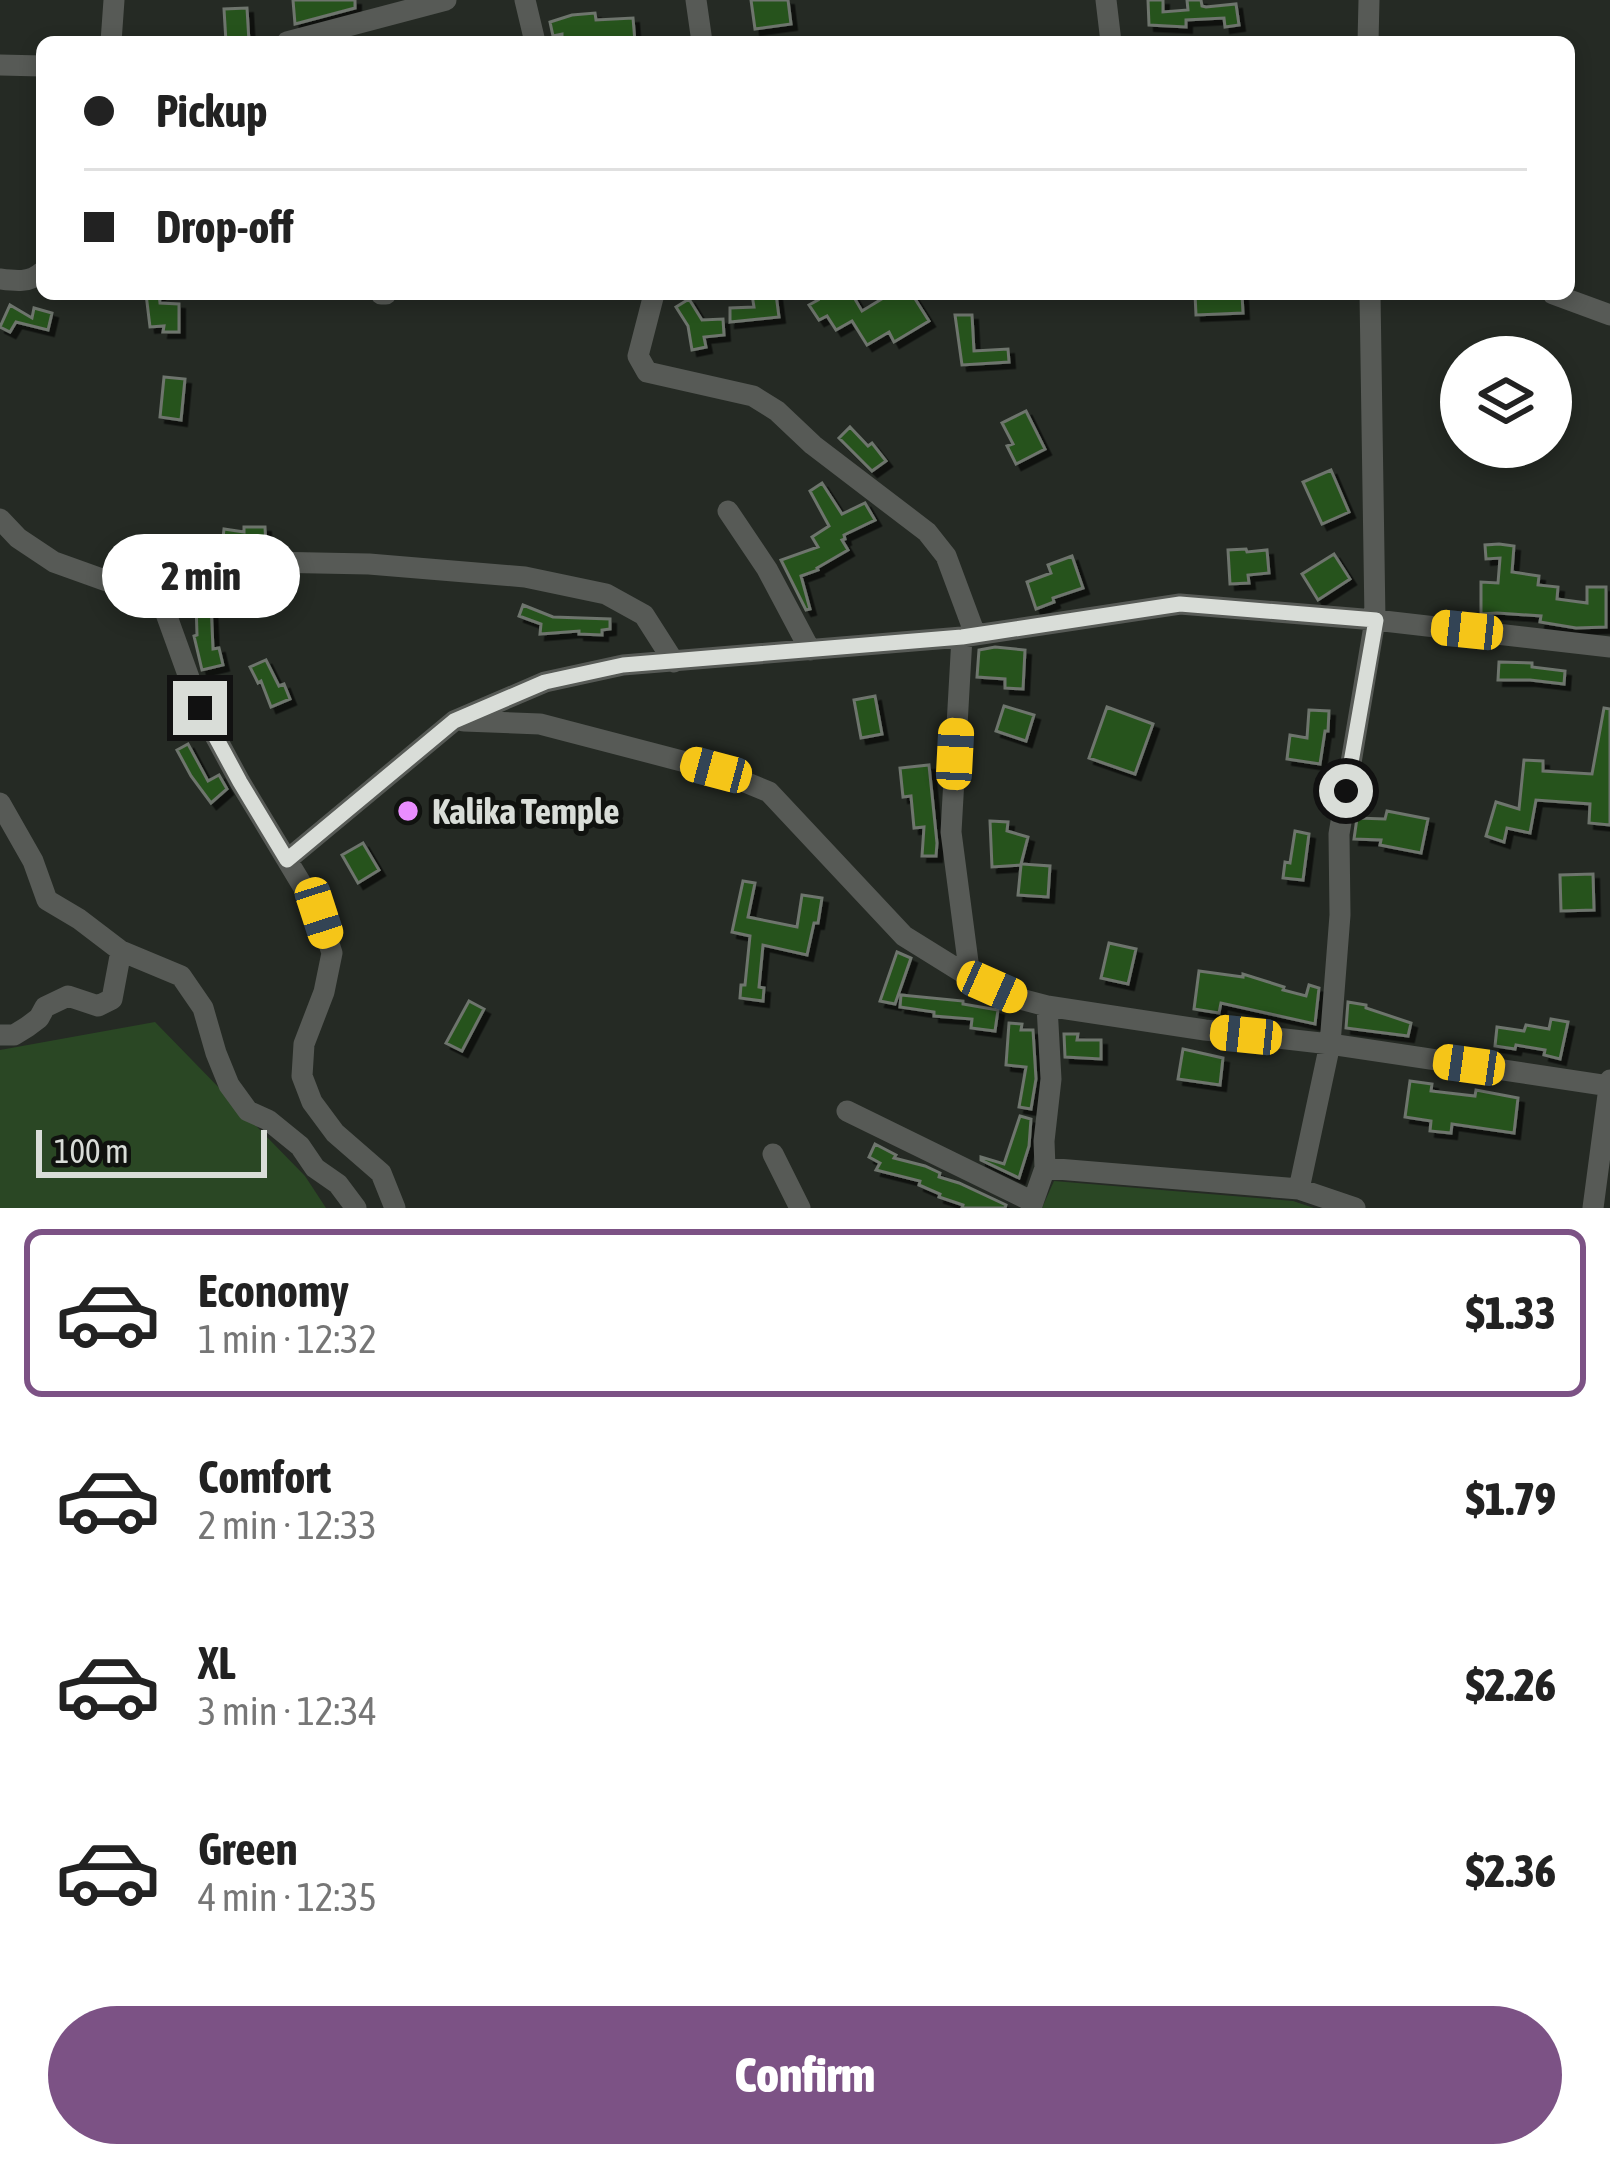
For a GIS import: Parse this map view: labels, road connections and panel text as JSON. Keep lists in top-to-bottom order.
{
  "places": ["Kalika Temple"],
  "scale_bar": "100 m",
  "page": {
    "banner": ["Pickup", "Drop-off"],
    "bubble": "2 min",
    "scale": "100 m",
    "list": [
      {
        "name": "Economy",
        "note": "1 min · 12:32",
        "value": "$1.33"
      },
      {
        "name": "Comfort",
        "note": "2 min · 12:33",
        "value": "$1.79"
      },
      {
        "name": "XL",
        "note": "3 min · 12:34",
        "value": "$2.26"
      },
      {
        "name": "Green",
        "note": "4 min · 12:35",
        "value": "$2.36"
      }
    ],
    "buttons": "Confirm"
  }
}
